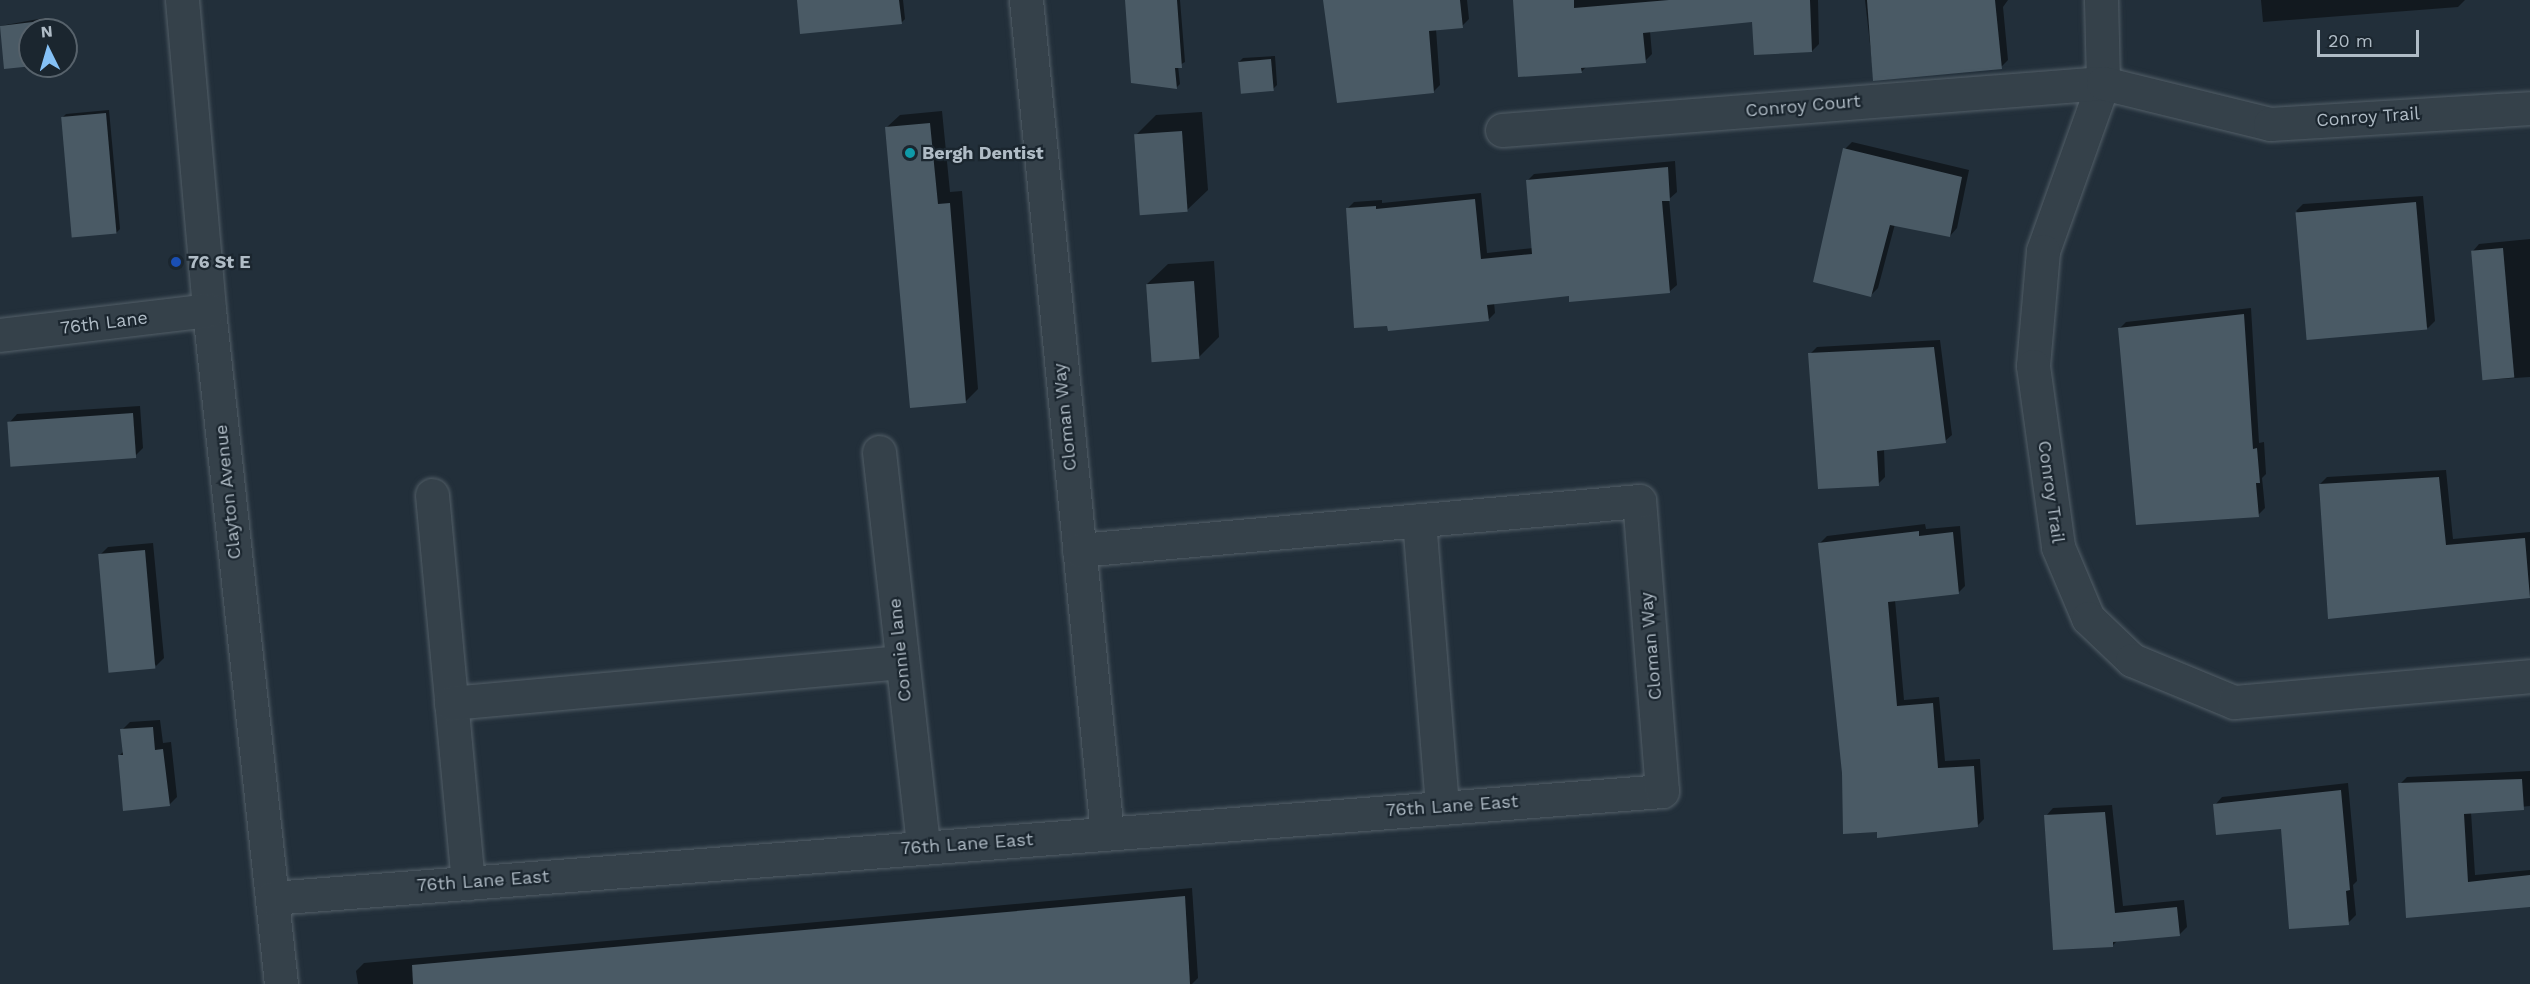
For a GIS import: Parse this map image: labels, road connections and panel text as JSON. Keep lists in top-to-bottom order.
{
  "streets": {
    "street": [
      "Conroy Court",
      "Conroy Trail",
      "76th Lane",
      "Cloman Way",
      "Clayton Avenue",
      "Connie lane",
      "76th Lane East"
    ]
  },
  "crossings": [
    ["Conroy Court", "Conroy Trail"],
    ["76th Lane", "Clayton Avenue"],
    ["Cloman Way", "76th Lane East"],
    ["Clayton Avenue", "76th Lane East"],
    ["Connie lane", "76th Lane East"]
  ],
  "places": ["Bergh Dentist", "76 St E"],
  "scale_bar": "20 m",
  "north": "top"
}
